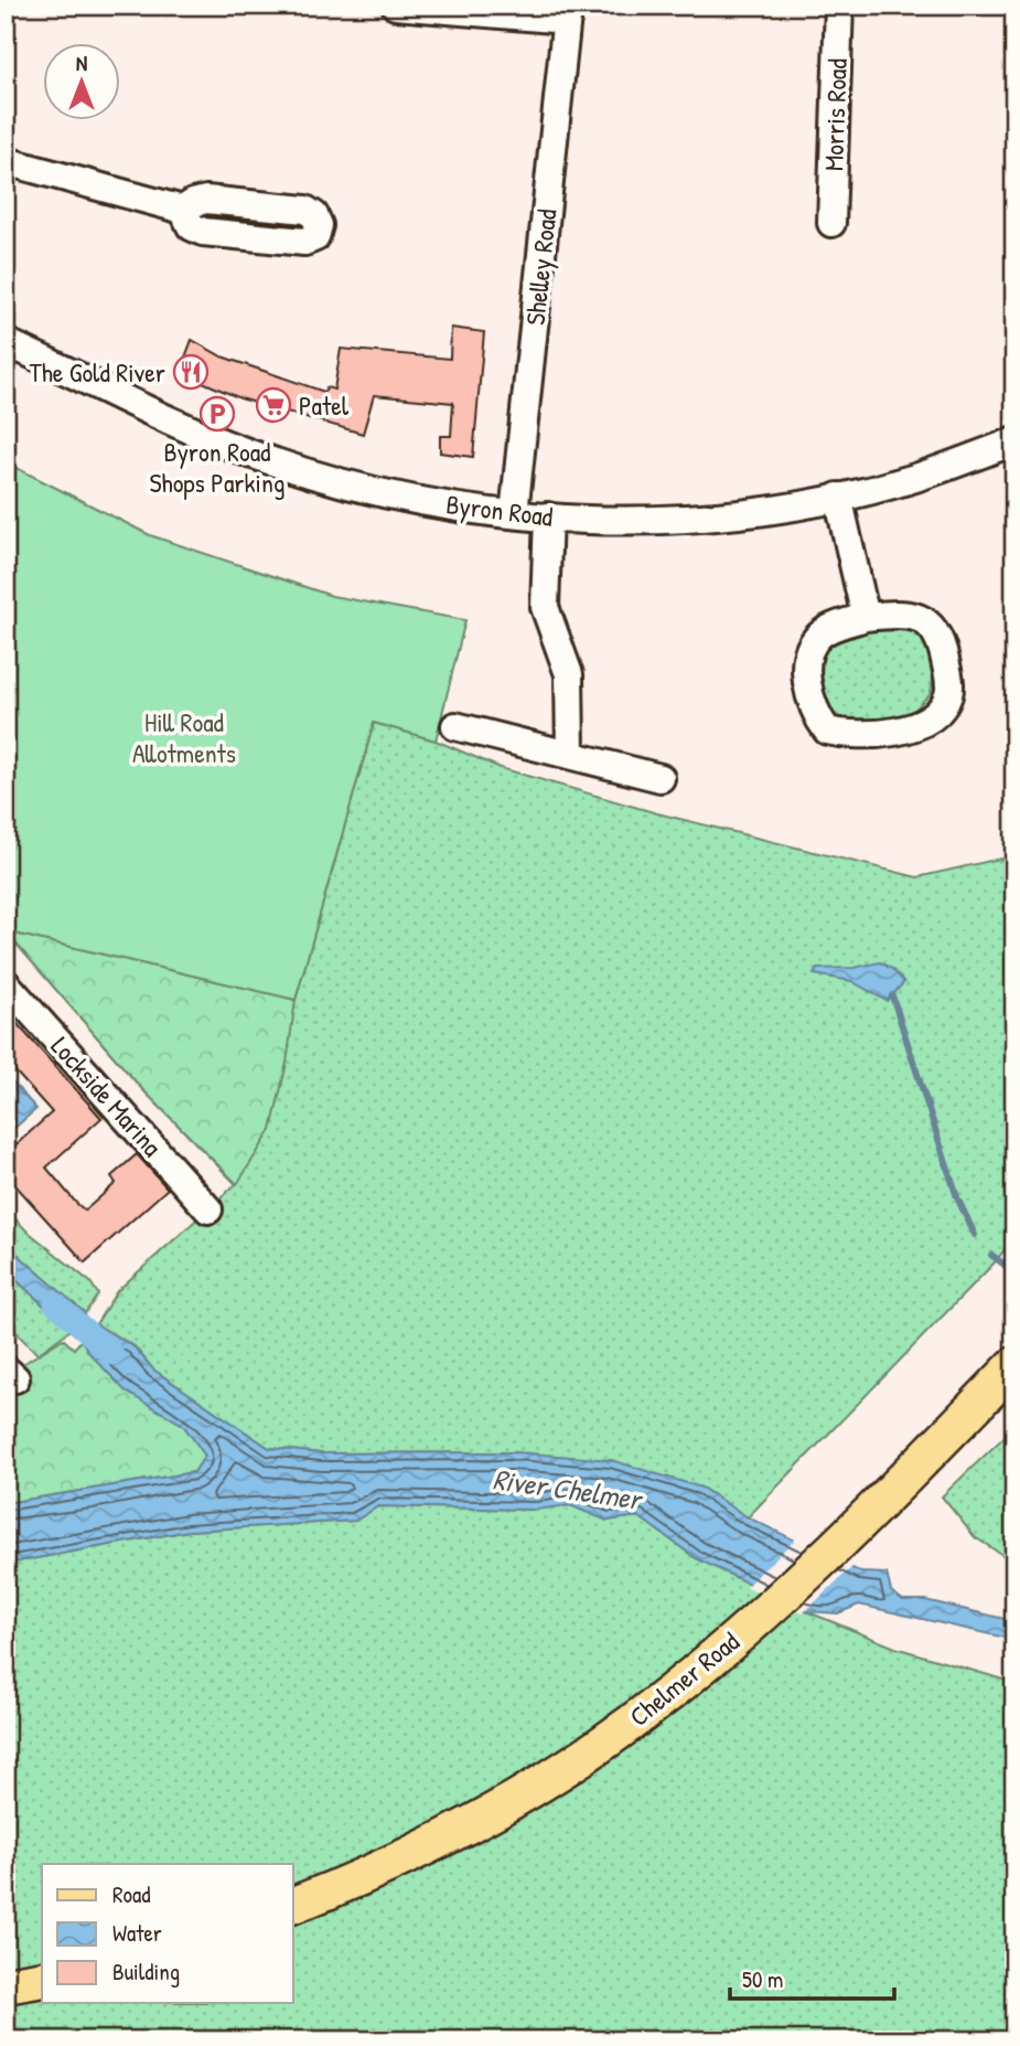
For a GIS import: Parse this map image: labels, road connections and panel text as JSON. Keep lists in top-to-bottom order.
{
  "streets": {
    "main road": ["Chelmer Road"],
    "street": [
      "Morris Road",
      "Shelley Road",
      "Byron Road",
      "Lockside Marina"
    ]
  },
  "crossings": [
    ["Shelley Road", "Byron Road"]
  ],
  "water": ["River Chelmer"],
  "parks": ["Hill Road Allotments"],
  "places": {
    "restaurant": ["The Gold River"],
    "supermarket": ["Patel"],
    "parking": ["Byron Road Shops Parking"]
  },
  "legend": ["Road", "Water", "Building"],
  "scale_bar": "50 m",
  "north": "top"
}
